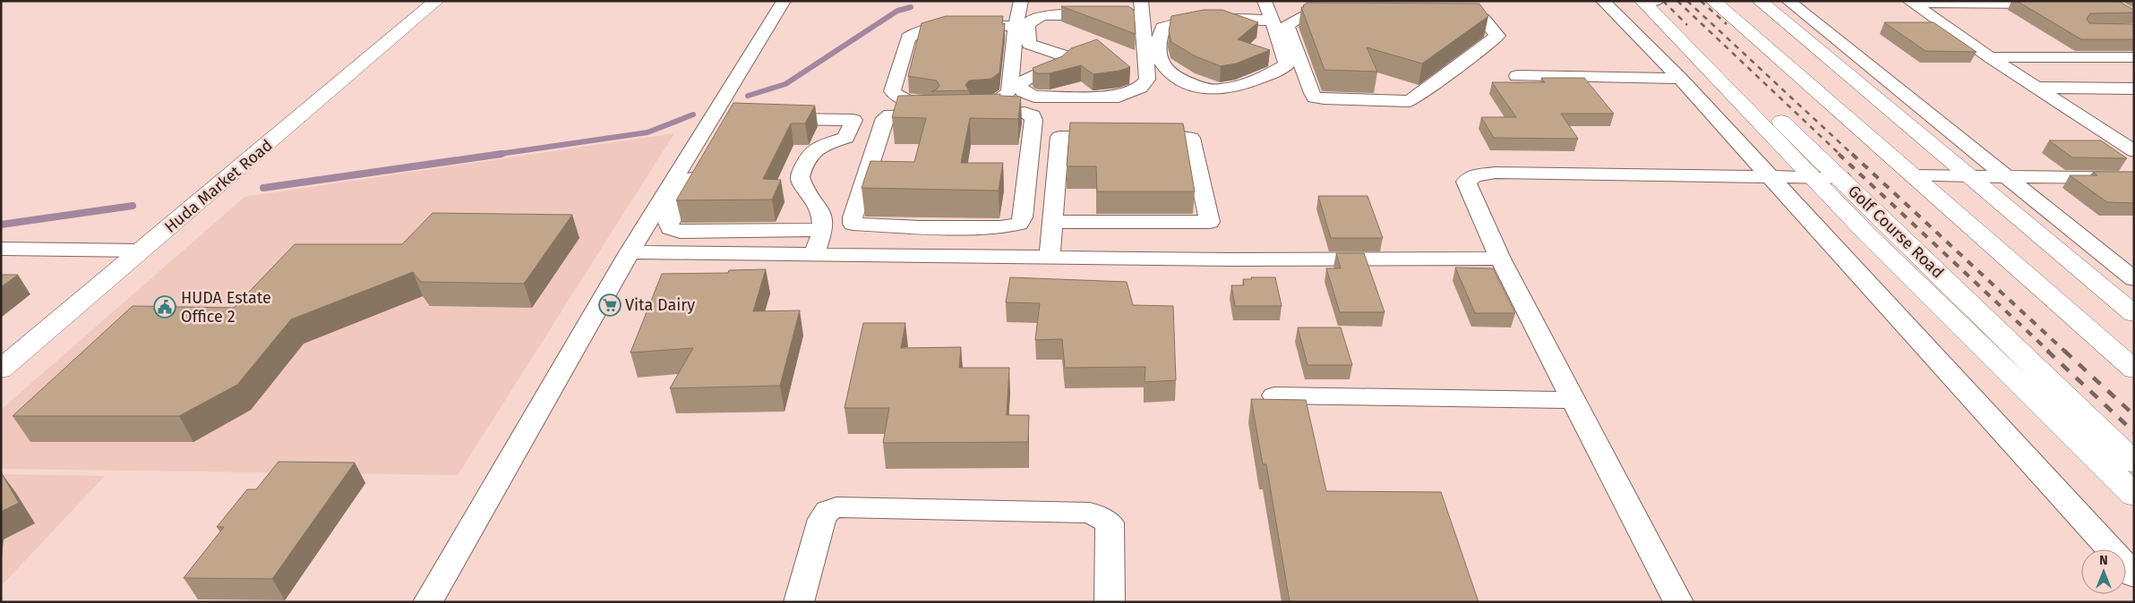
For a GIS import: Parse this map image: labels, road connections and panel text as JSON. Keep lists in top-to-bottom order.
{
  "streets": {
    "street": ["Huda Market Road", "Golf Course Road"]
  },
  "places": {
    "supermarket": ["Vita Dairy"],
    "public building": ["HUDA Estate Office 2"]
  },
  "north": "top"
}
